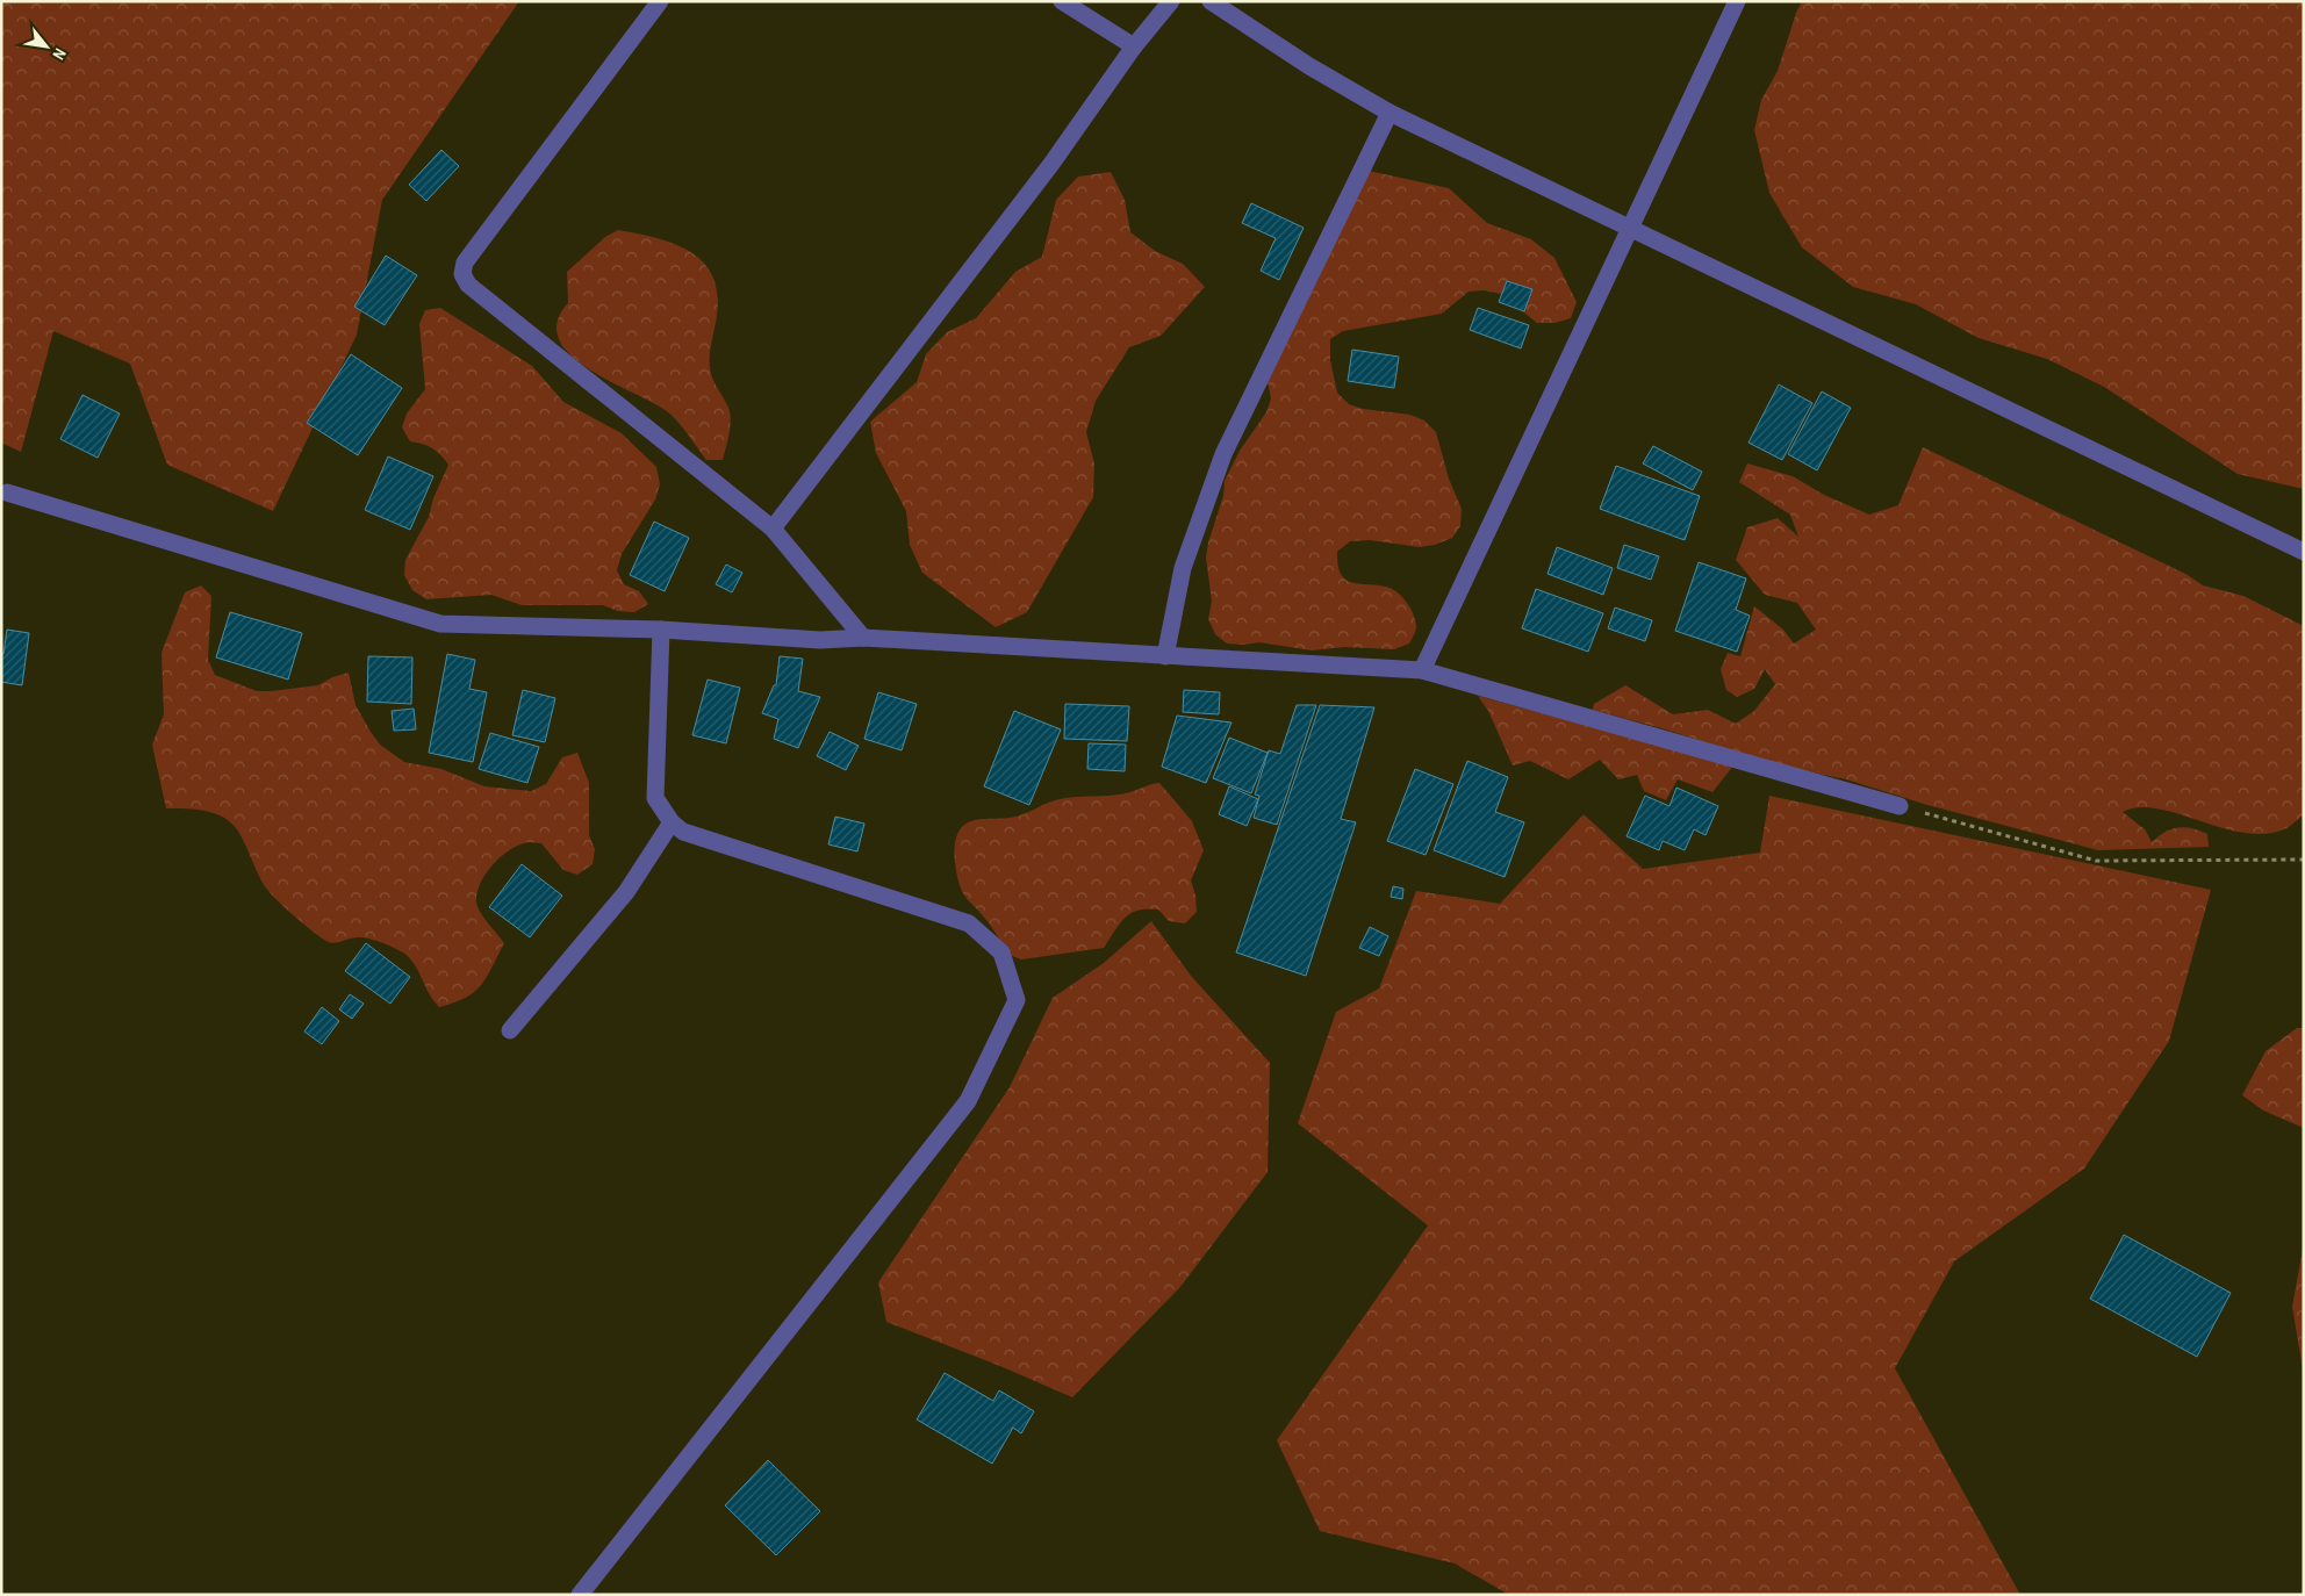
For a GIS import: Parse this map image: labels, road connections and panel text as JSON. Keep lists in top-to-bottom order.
{
  "north": "bottom right"
}
